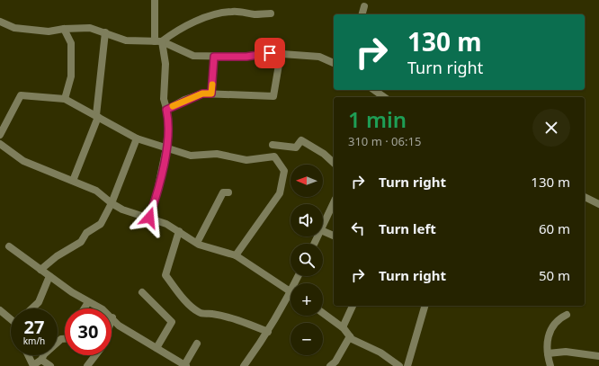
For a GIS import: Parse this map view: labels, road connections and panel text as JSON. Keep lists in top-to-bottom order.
{
  "north": "left",
  "page": {
    "turn": ["130 m", "Turn right"],
    "heading": ["1 min", "310 m · 06:15"],
    "list": [
      {
        "name": "Turn right",
        "value": "130 m"
      },
      {
        "name": "Turn left",
        "value": "60 m"
      },
      {
        "name": "Turn right",
        "value": "50 m"
      }
    ],
    "map_buttons": ["+", "−"],
    "speed": "27 km/h",
    "limit": "30"
  }
}
